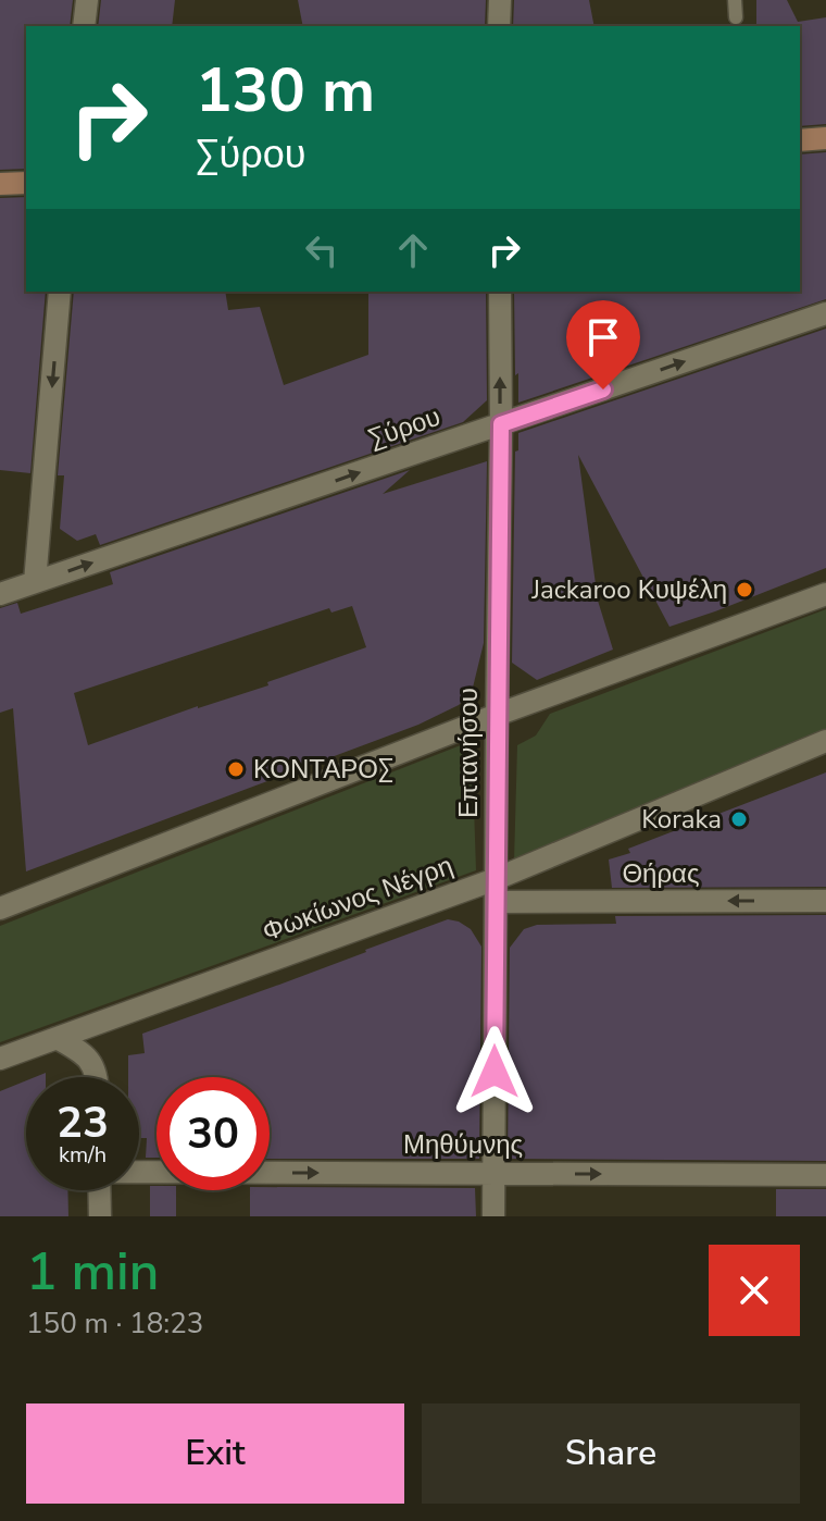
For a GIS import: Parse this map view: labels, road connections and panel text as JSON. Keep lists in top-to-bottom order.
{
  "streets": {
    "street": [
      "Σύρου",
      "Επτανήσου",
      "Θήρας",
      "Φωκίωνος Νέγρη",
      "Μηθύμνης"
    ]
  },
  "crossings": [
    ["Σύρου", "Επτανήσου"],
    ["Επτανήσου", "Θήρας"],
    ["Επτανήσου", "Φωκίωνος Νέγρη"],
    ["Επτανήσου", "Μηθύμνης"]
  ],
  "one_way": ["Σύρου", "Θήρας", "Μηθύμνης"],
  "places": ["Jackaroo Κυψέλη", "ΚΟΝΤΑΡΟΣ", "Koraka"],
  "page": {
    "turn": ["130 m", "Σύρου"],
    "speed": "23 km/h",
    "limit": "30",
    "heading": ["1 min", "150 m · 18:23"],
    "buttons": ["Exit", "Share"]
  }
}
